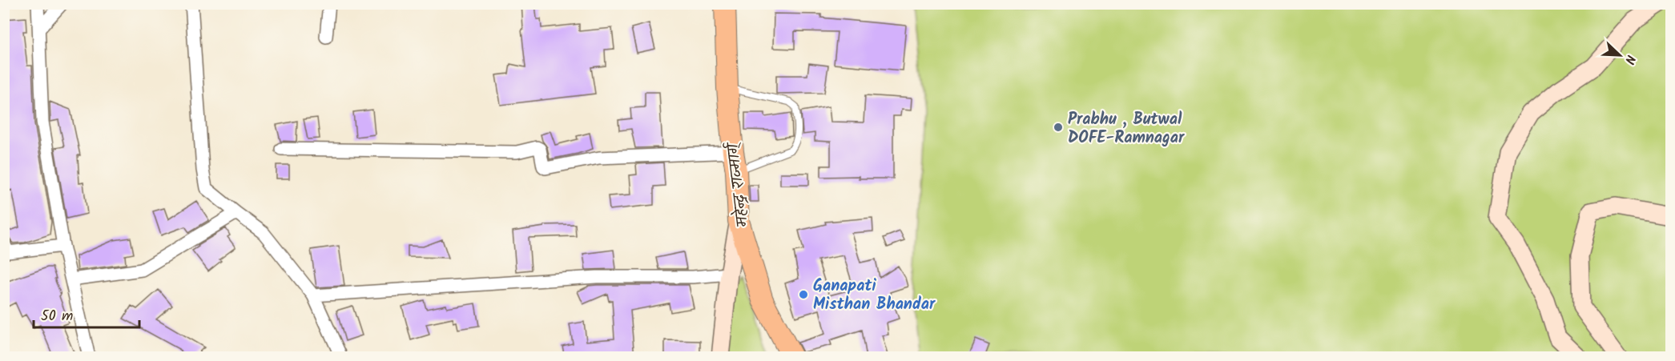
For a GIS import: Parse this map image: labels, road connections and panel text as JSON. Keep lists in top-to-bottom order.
{
  "streets": {
    "highway": ["महेन्द्र राज्मार्ग्"]
  },
  "places": ["Prabhu , Butwal DOFE-Ramnagar", "Ganapati Misthan Bhandar"],
  "scale_bar": "50 m",
  "north": "bottom right"
}
